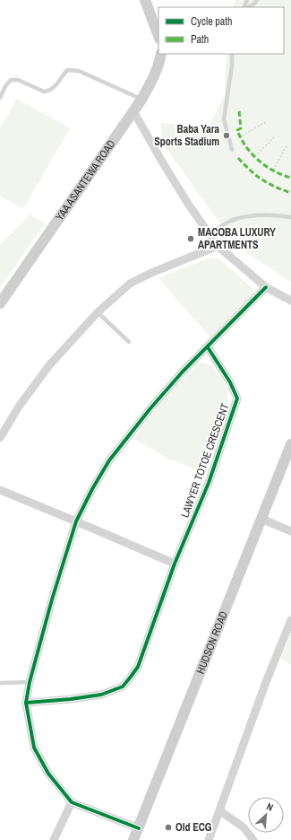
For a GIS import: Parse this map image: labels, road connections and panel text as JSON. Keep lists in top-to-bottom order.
{
  "streets": {
    "street": ["YAA ASANTEWA ROAD", "LAWYER TOTOE CRESCENT", "HUDSON ROAD"]
  },
  "places": ["Baba Yara Sports Stadium", "MACOBA LUXURY APARTMENTS", "Old ECG"],
  "legend": ["Cycle path", "Path"],
  "north": "top right"
}
